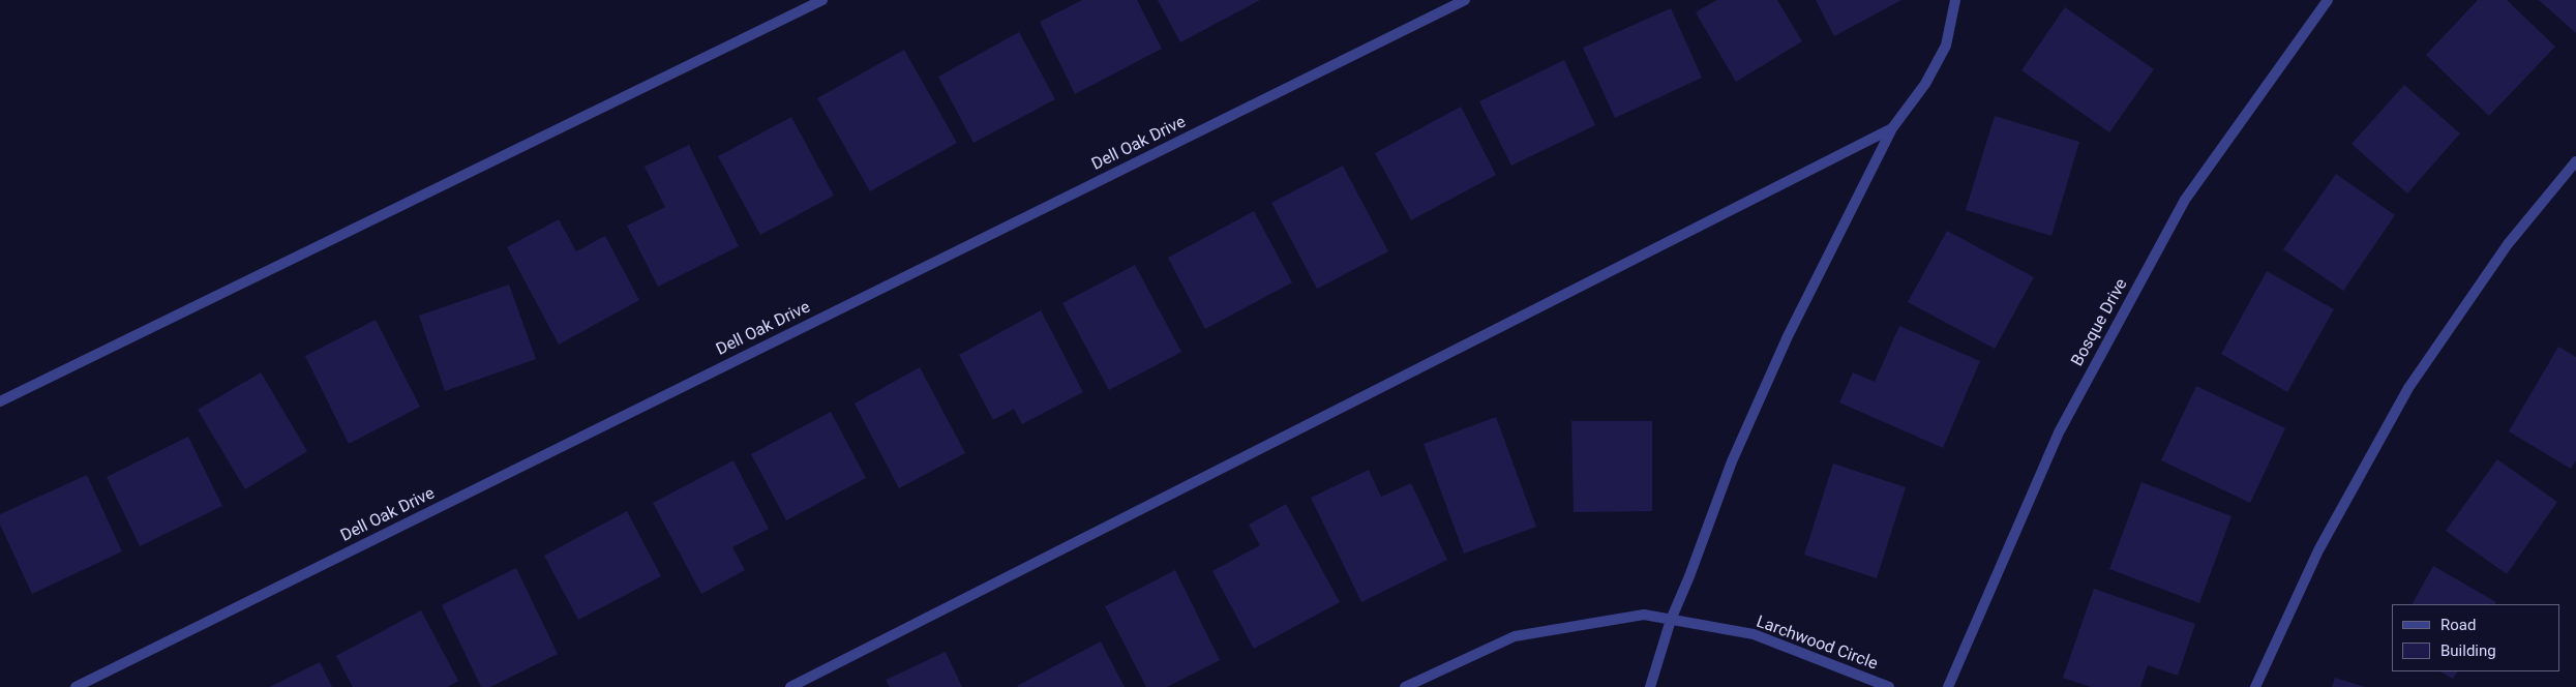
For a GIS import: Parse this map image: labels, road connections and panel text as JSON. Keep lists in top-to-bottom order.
{
  "streets": {
    "street": ["Dell Oak Drive", "Bosque Drive", "Larchwood Circle"]
  },
  "legend": ["Road", "Building"]
}
